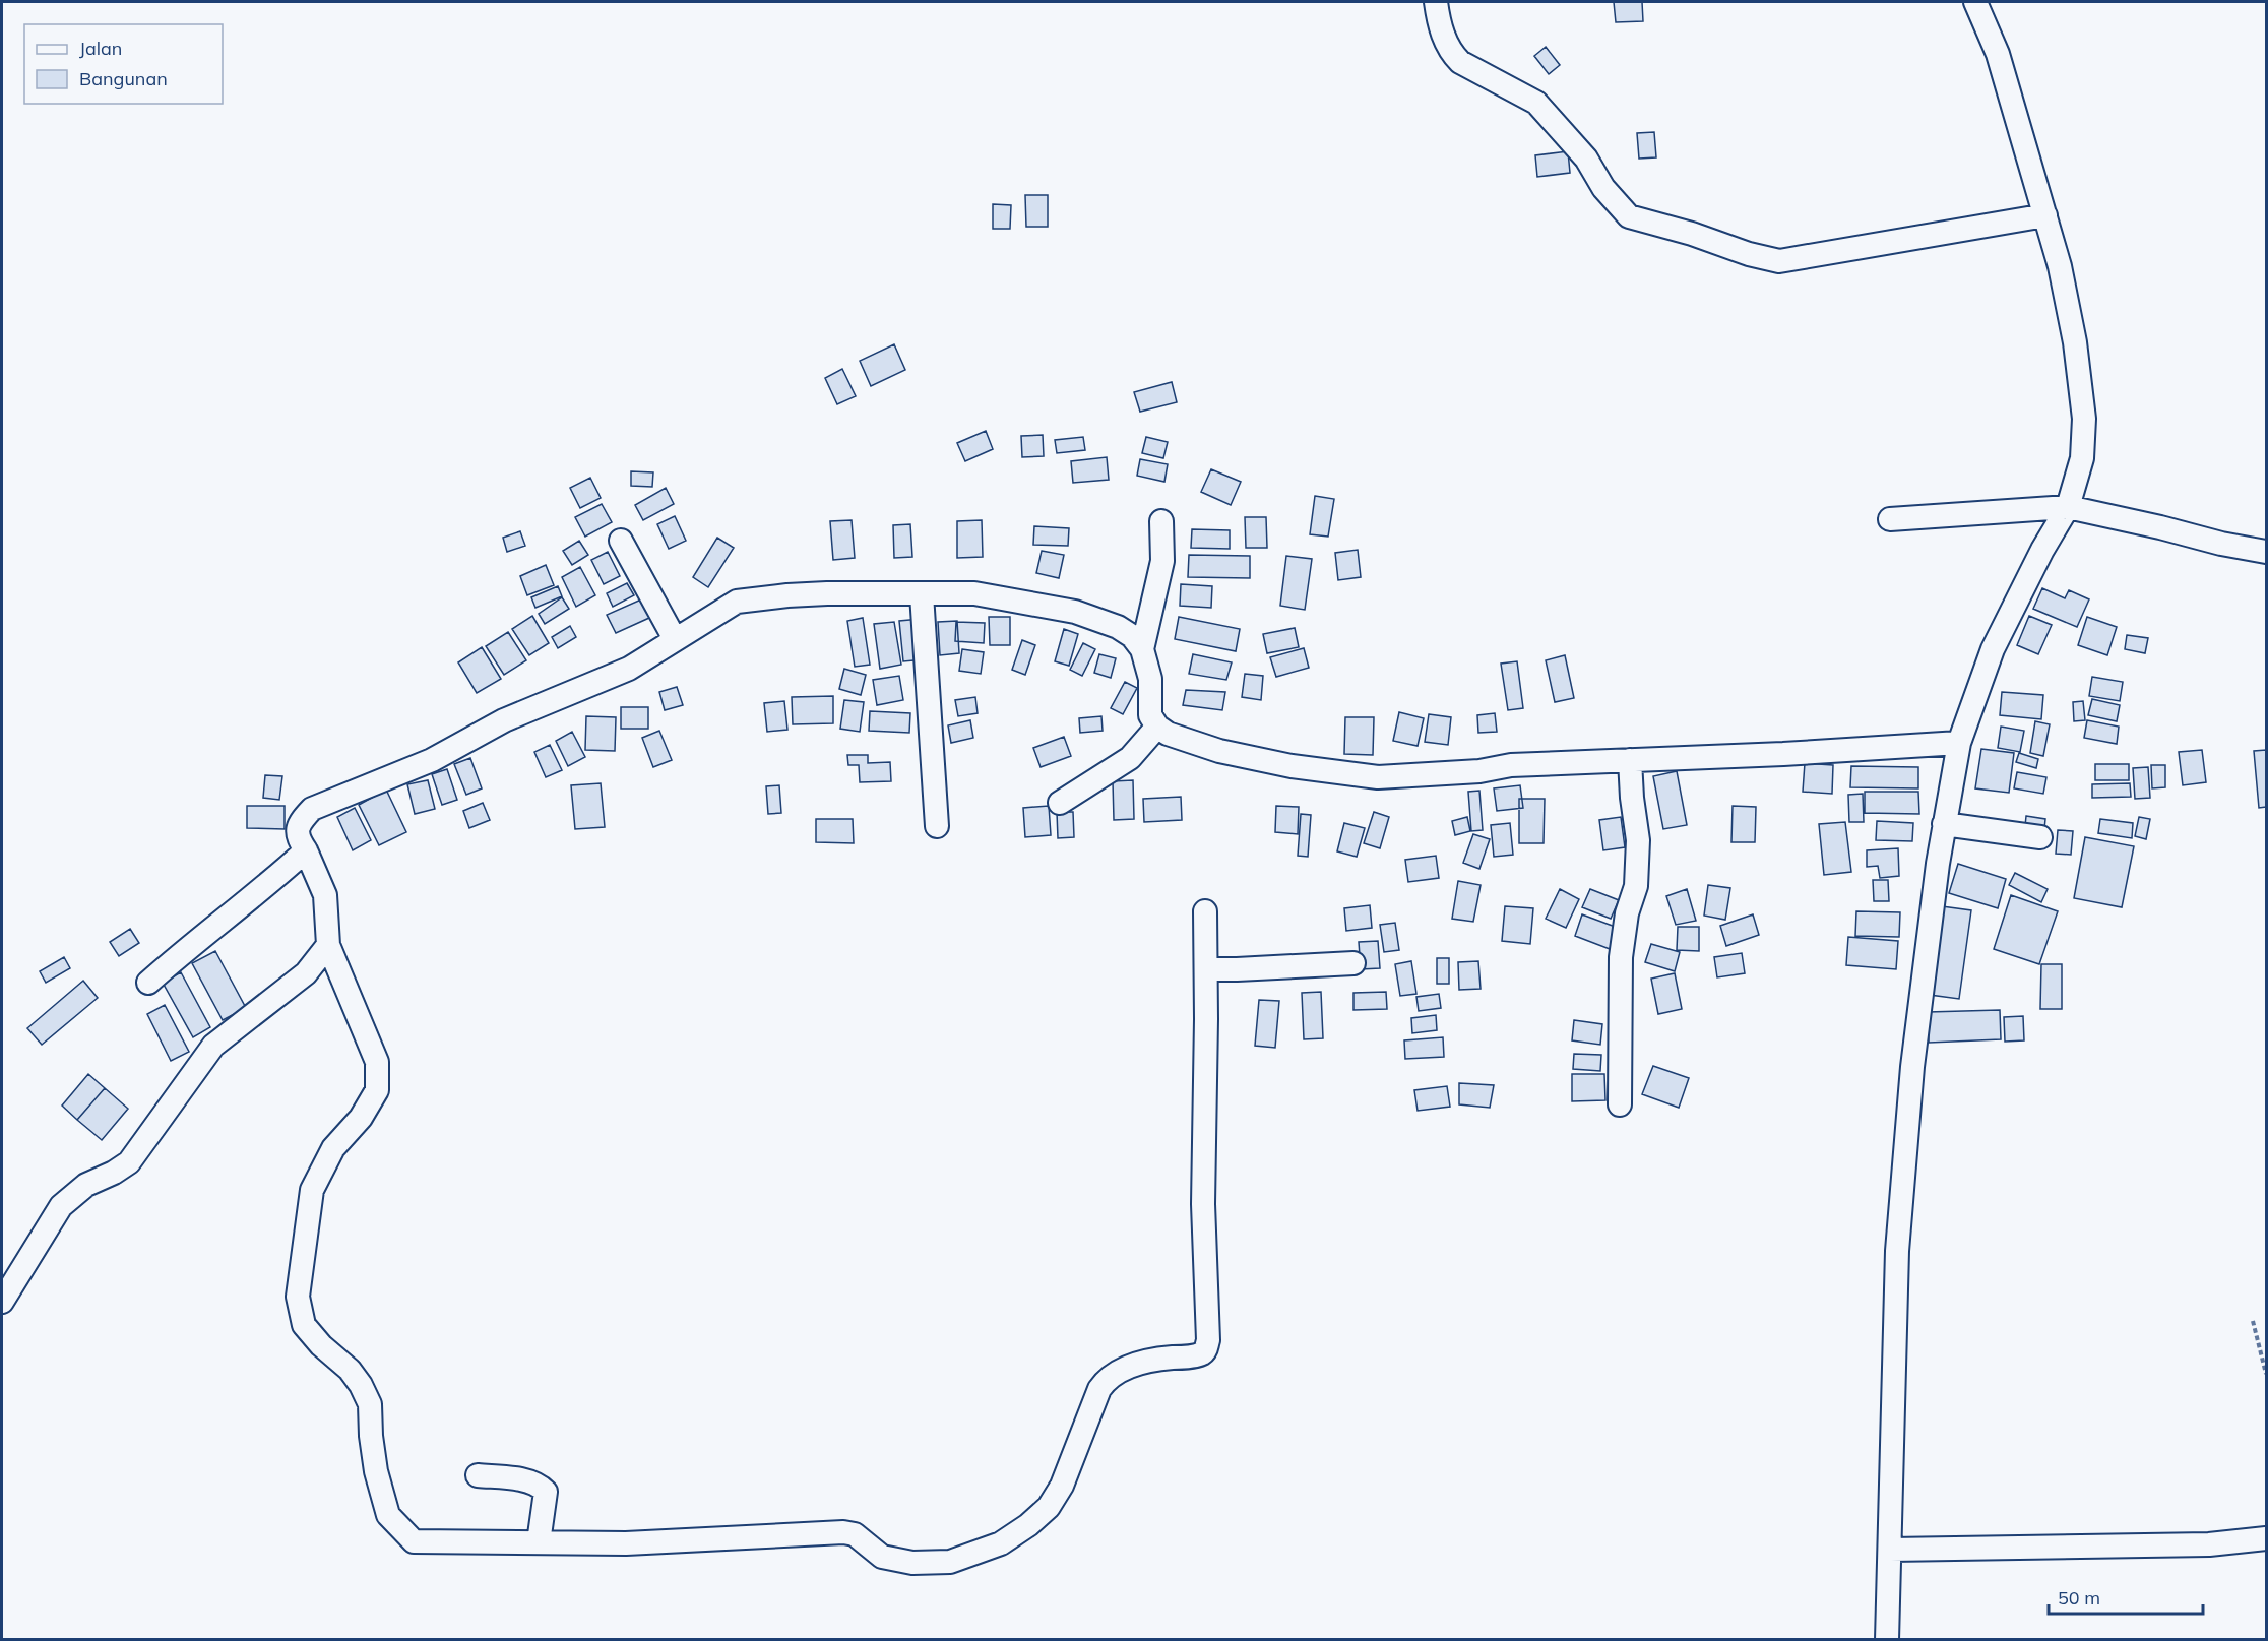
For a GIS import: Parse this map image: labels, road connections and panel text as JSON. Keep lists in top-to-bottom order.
{
  "legend": ["Jalan", "Bangunan"],
  "scale_bar": "50 m"
}
